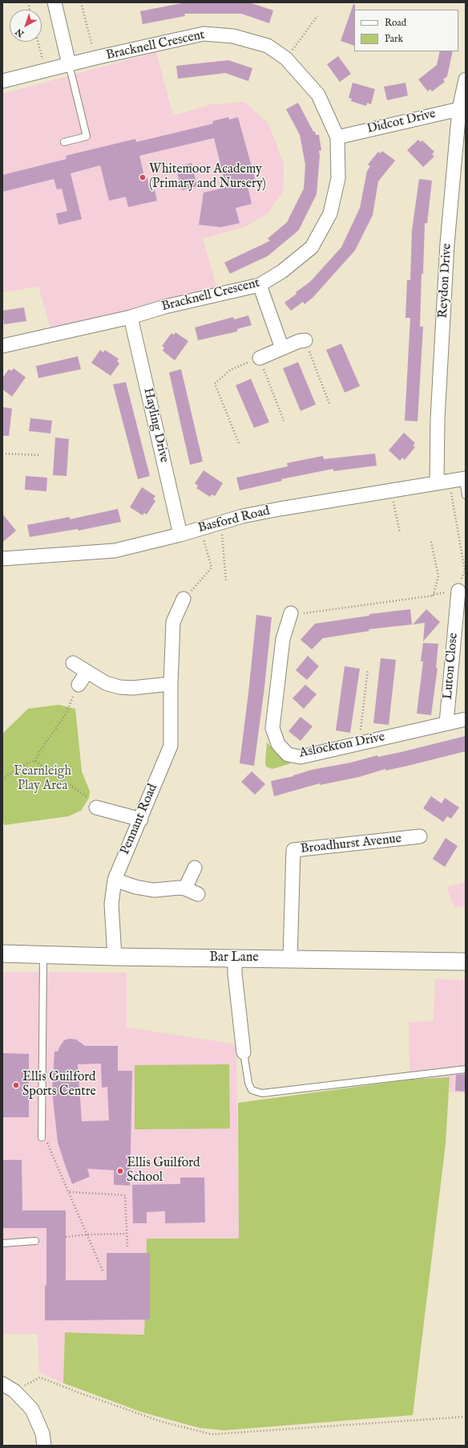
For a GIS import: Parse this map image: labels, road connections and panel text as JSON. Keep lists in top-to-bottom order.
{
  "streets": {
    "street": [
      "Bracknell Crescent",
      "Didcot Drive",
      "Reydon Drive",
      "Hayling Drive",
      "Basford Road",
      "Luton Close",
      "Aslockton Drive",
      "Pennant Road",
      "Broadhurst Avenue",
      "Bar Lane"
    ]
  },
  "crossings": [
    ["Bracknell Crescent", "Didcot Drive"],
    ["Bracknell Crescent", "Hayling Drive"],
    ["Didcot Drive", "Reydon Drive"],
    ["Reydon Drive", "Basford Road"],
    ["Hayling Drive", "Basford Road"],
    ["Luton Close", "Aslockton Drive"],
    ["Pennant Road", "Bar Lane"],
    ["Broadhurst Avenue", "Bar Lane"]
  ],
  "parks": ["Fearnleigh Play Area"],
  "places": ["Whitemoor Academy (Primary and Nursery)", "Ellis Guilford Sports Centre", "Ellis Guilford School"],
  "legend": ["Road", "Park"],
  "north": "bottom left"
}
